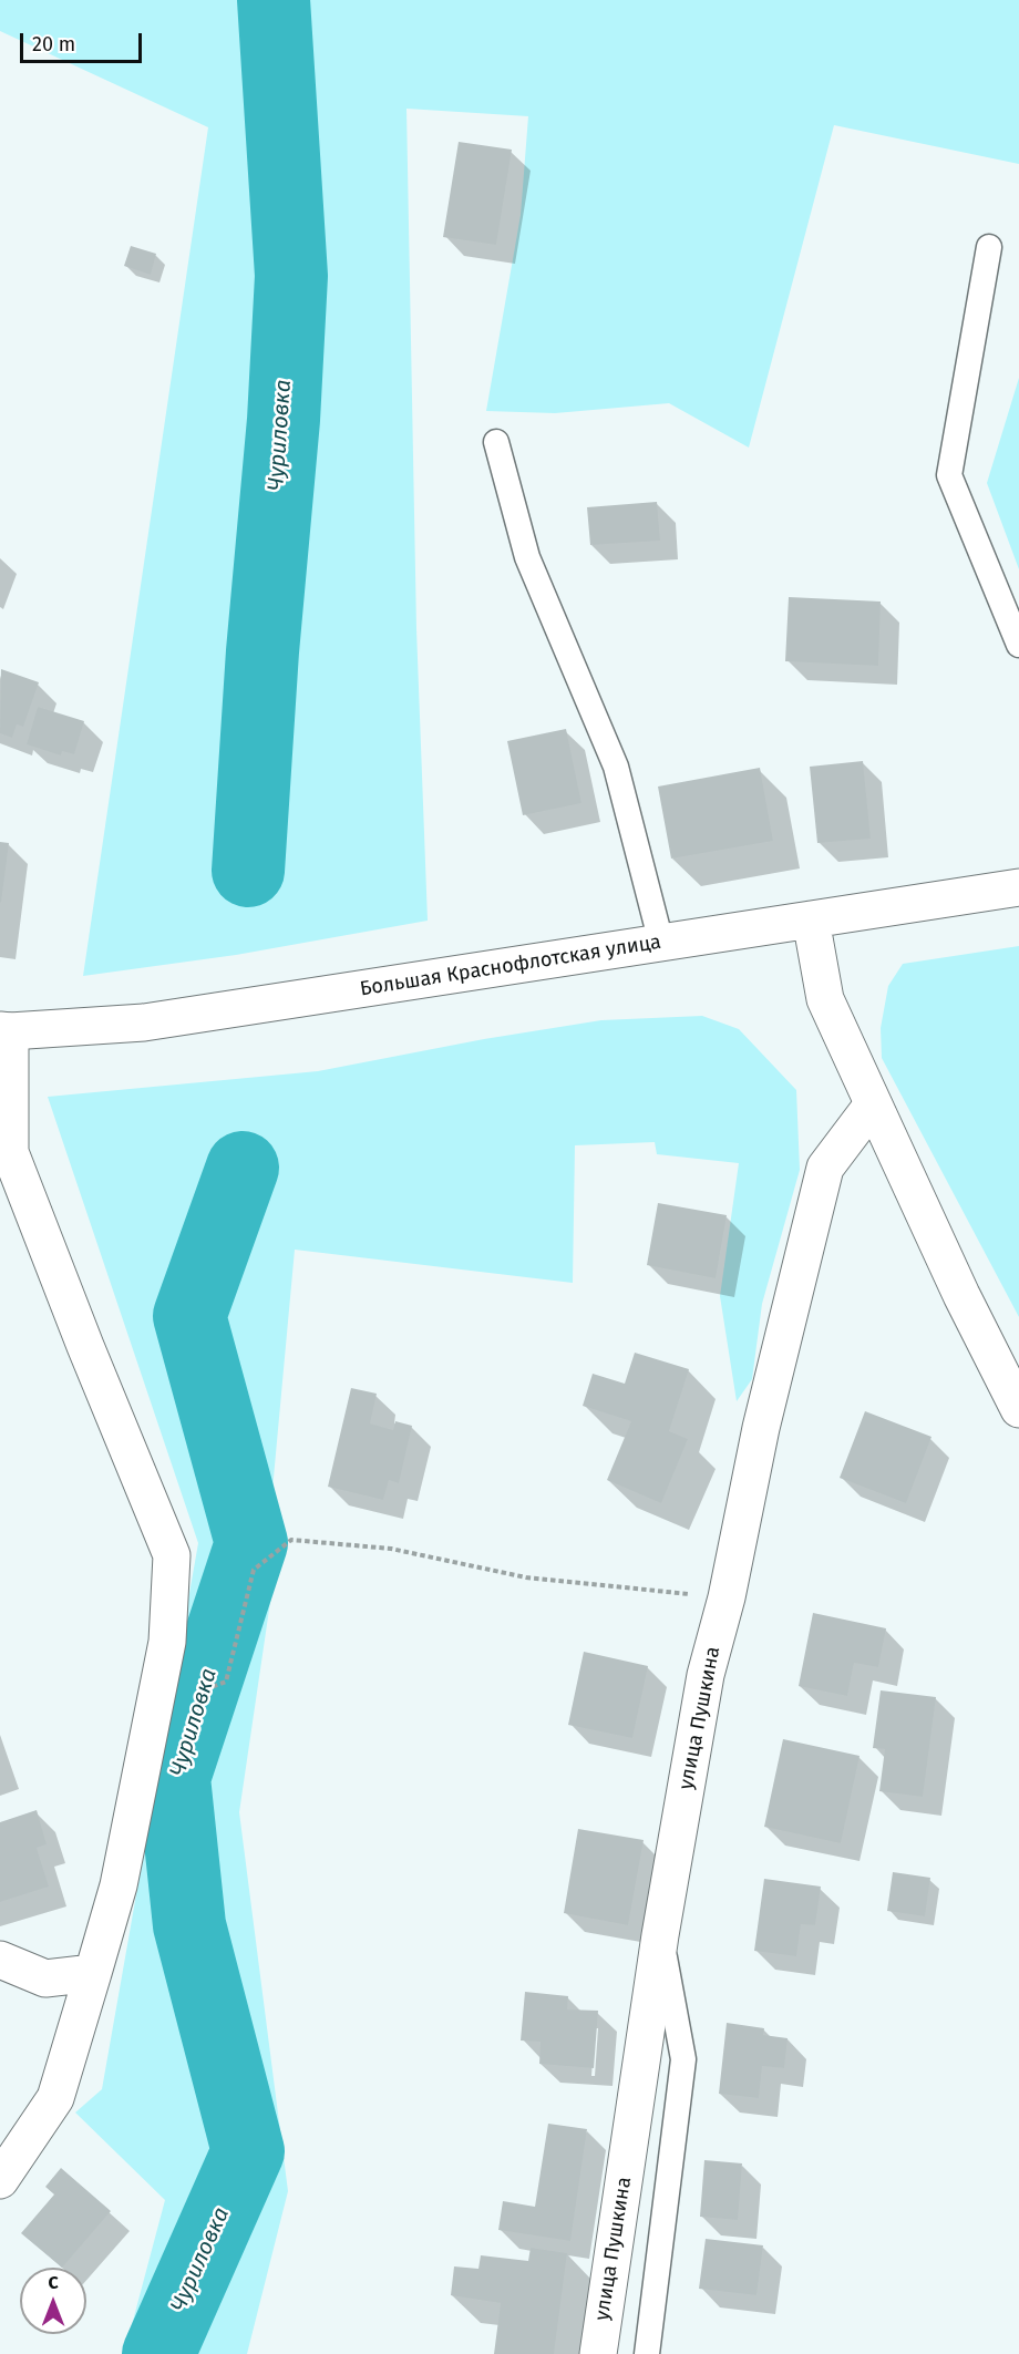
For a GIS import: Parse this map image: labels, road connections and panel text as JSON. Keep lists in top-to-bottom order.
{
  "streets": {
    "street": ["Большая Краснофлотская улица", "улица Пушкина"]
  },
  "water": ["Чуриловка"],
  "scale_bar": "20 m",
  "north": "top"
}
